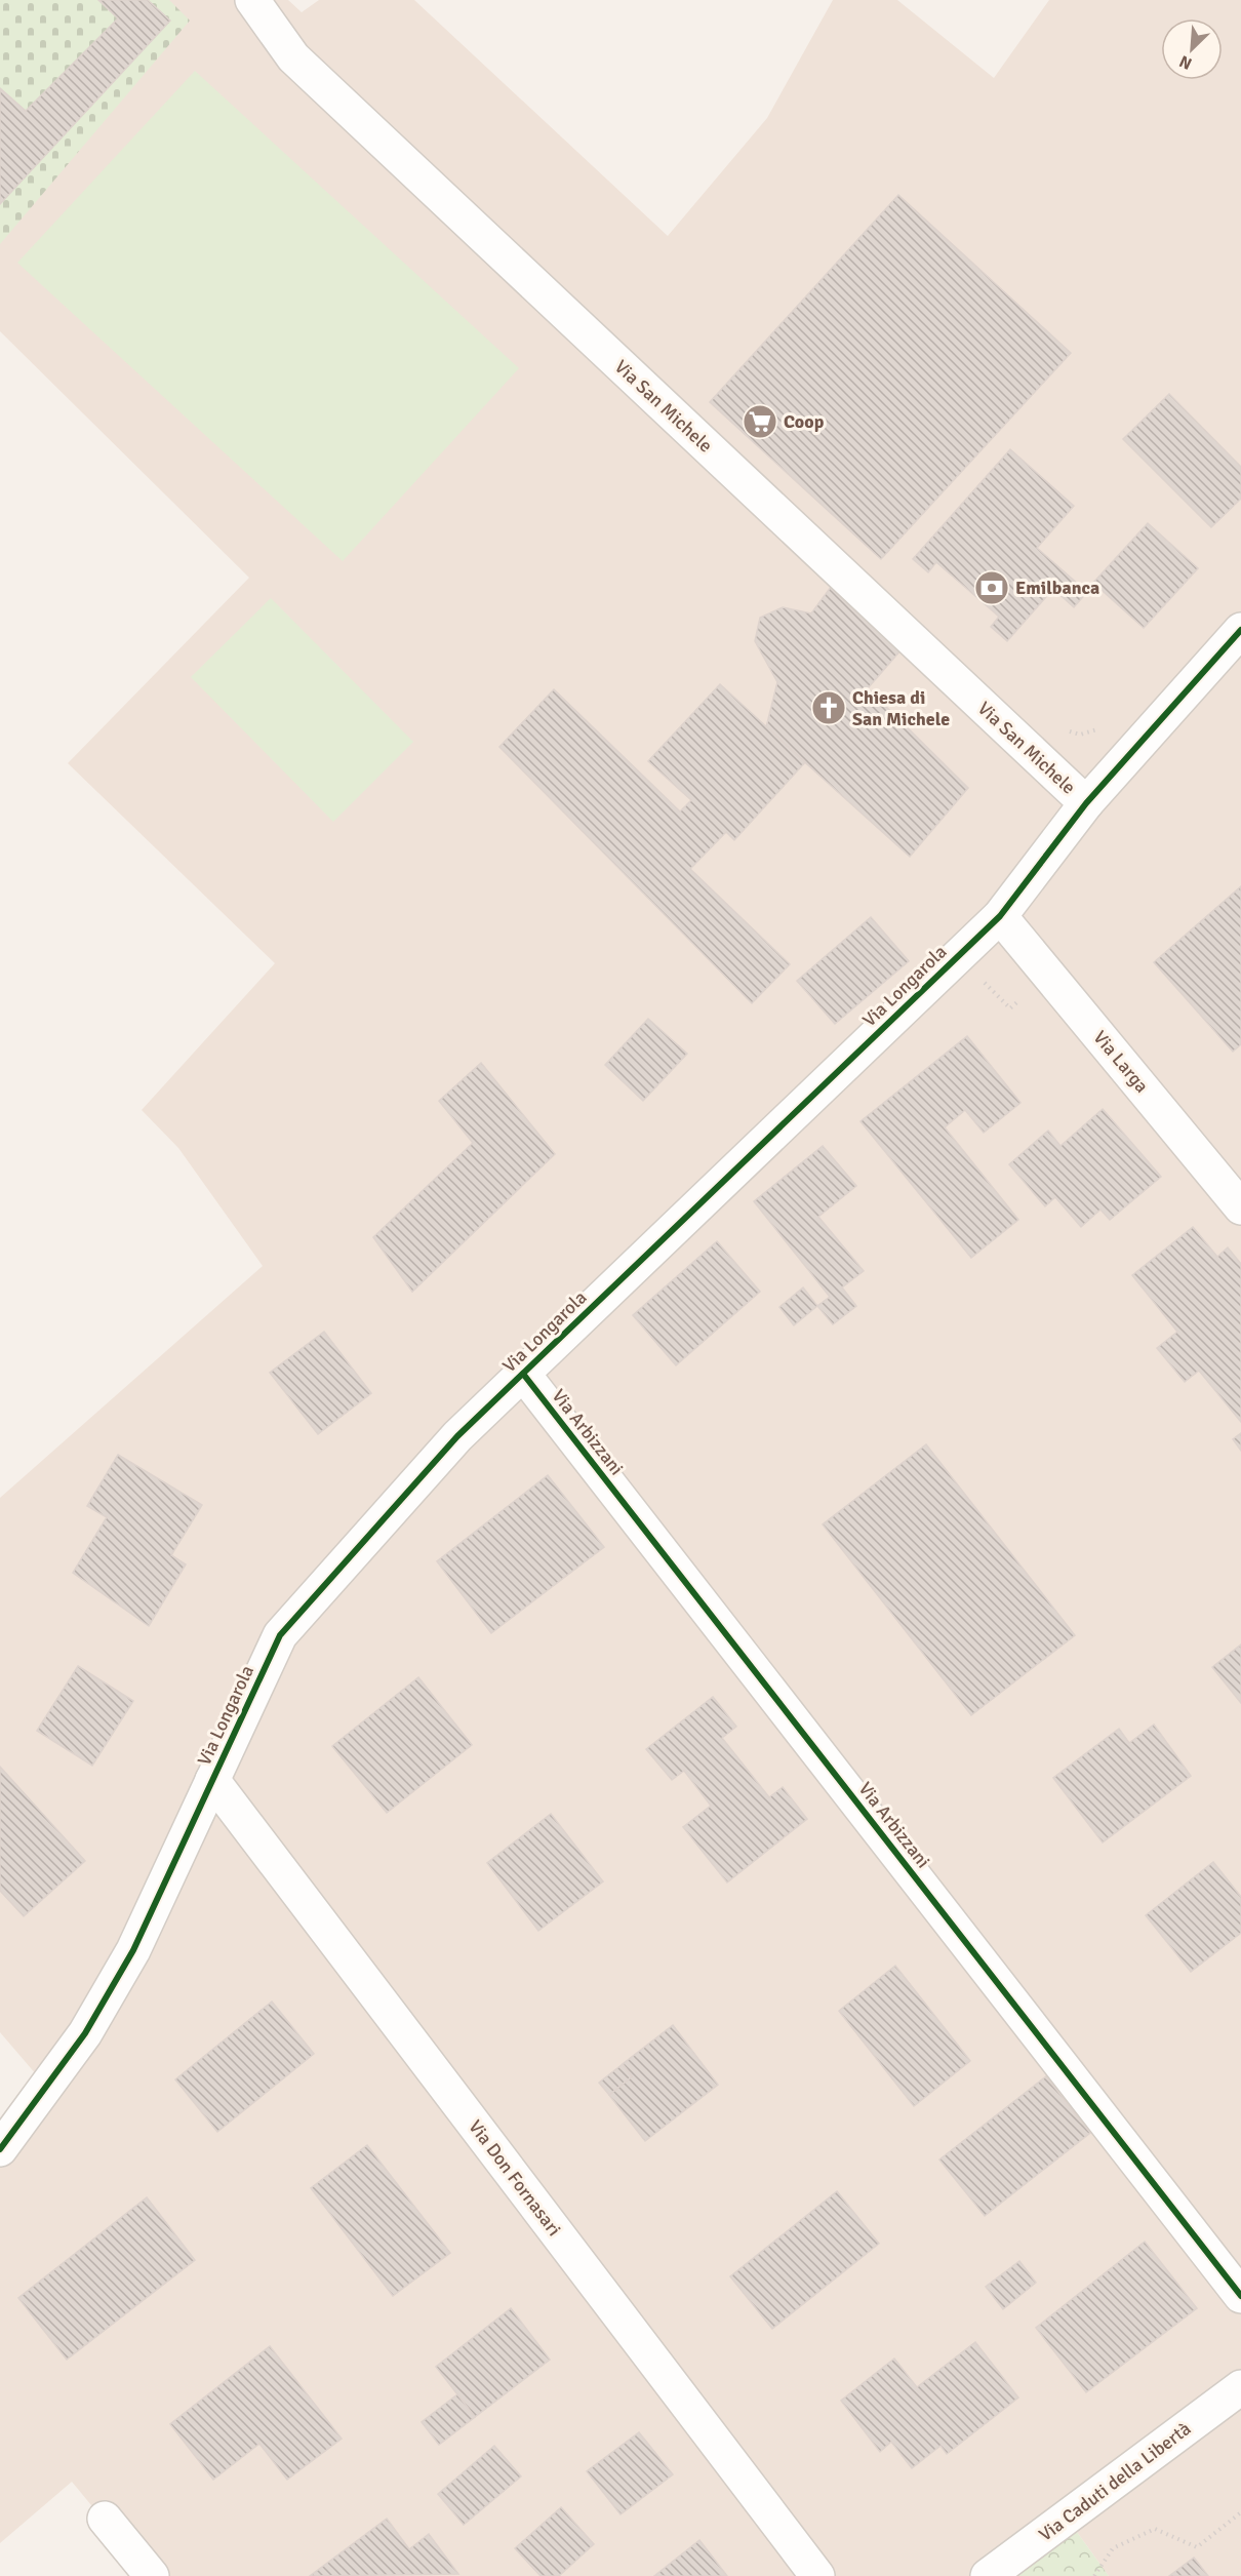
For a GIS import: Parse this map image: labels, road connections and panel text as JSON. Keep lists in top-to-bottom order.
{
  "streets": {
    "street": [
      "Via San Michele",
      "Via Longarola",
      "Via Larga",
      "Via Arbizzani",
      "Via Don Fornasari",
      "Via Caduti della Libertà"
    ]
  },
  "crossings": [
    ["Via San Michele", "Via Longarola"],
    ["Via Longarola", "Via Larga"],
    ["Via Longarola", "Via Arbizzani"],
    ["Via Longarola", "Via Don Fornasari"]
  ],
  "places": {
    "supermarket": ["Coop"],
    "bank": ["Emilbanca"],
    "church": ["Chiesa di San Michele"]
  },
  "north": "bottom left"
}
